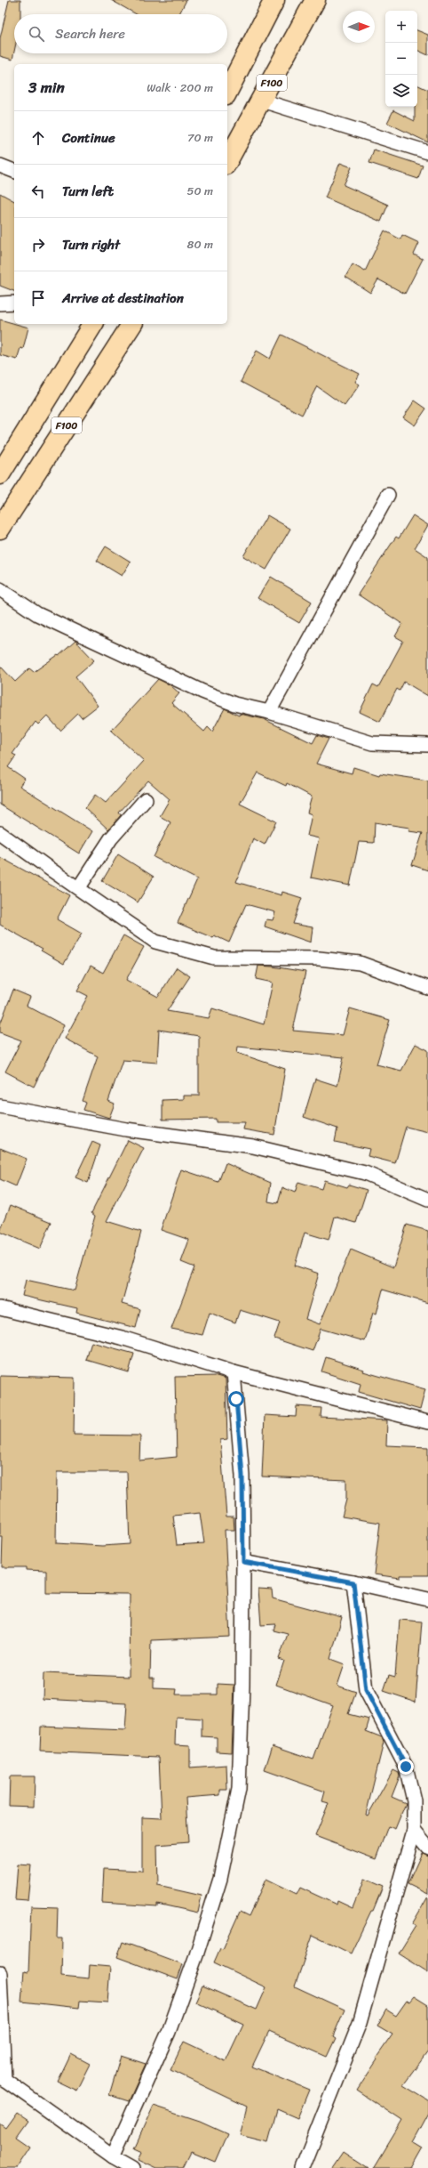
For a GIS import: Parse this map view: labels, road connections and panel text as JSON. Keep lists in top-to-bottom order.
{
  "streets": {
    "highway": ["F100"]
  },
  "north": "right",
  "page": {
    "map_buttons": ["+", "−"],
    "search": "Search here",
    "heading": ["3 min", "Walk · 200 m"],
    "list": [
      ["Continue", "70 m"],
      ["Turn left", "50 m"],
      ["Turn right", "80 m"],
      "Arrive at destination"
    ]
  }
}
